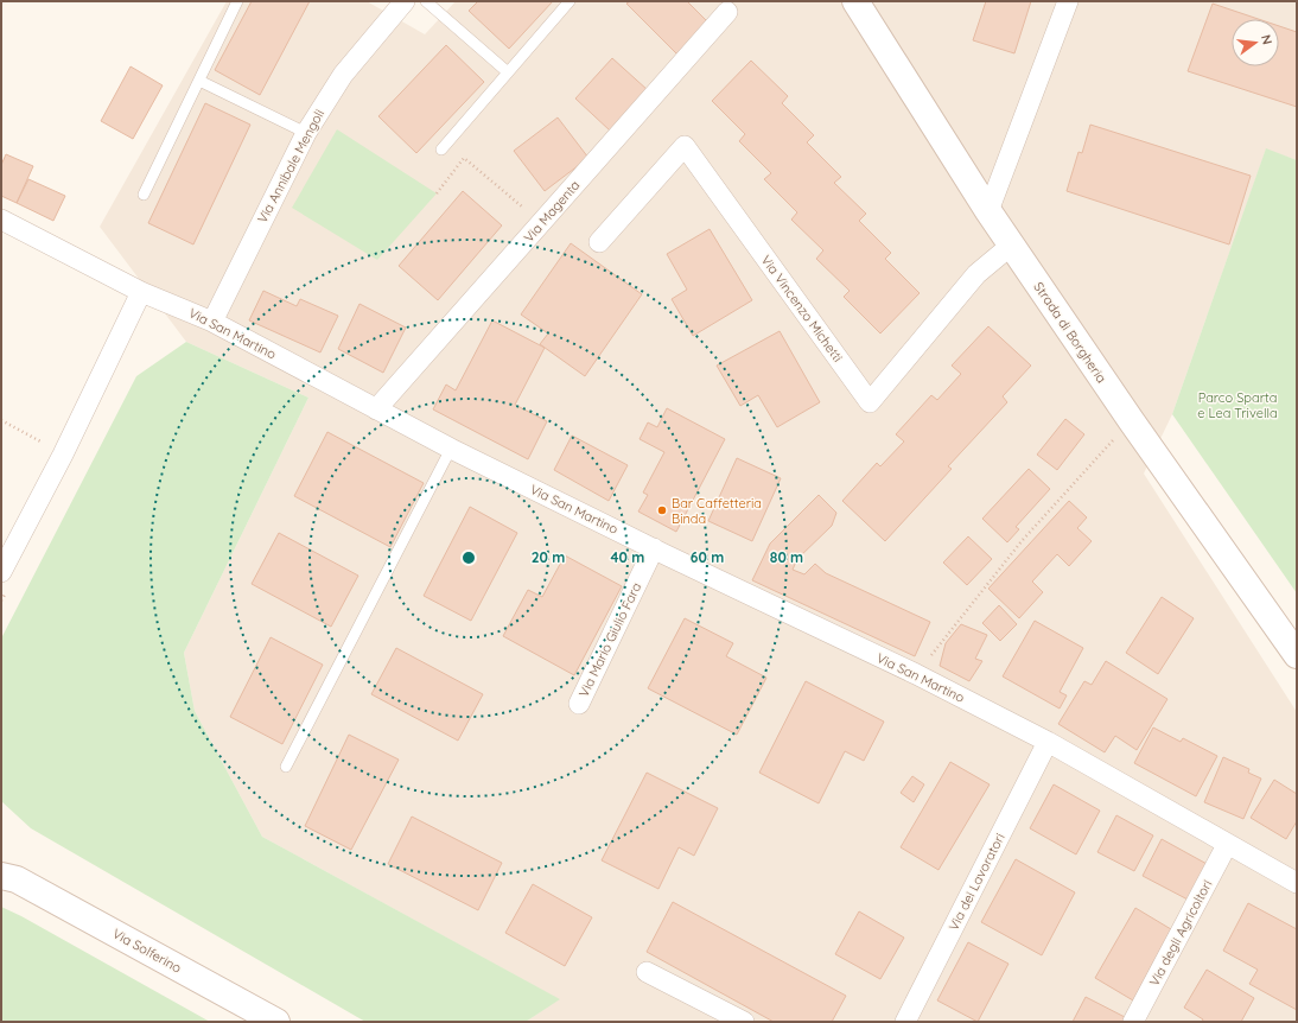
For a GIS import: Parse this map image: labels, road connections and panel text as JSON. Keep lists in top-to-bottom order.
{
  "streets": {
    "street": [
      "Via Annibale Mengoli",
      "Via Magenta",
      "Via Vincenzo Michetti",
      "Strada di Borgheria",
      "Via San Martino",
      "Via Mario Giulio Fara",
      "Via dei Lavoratori",
      "Via degli Agricoltori",
      "Via Solferino"
    ]
  },
  "crossings": [
    ["Via Annibale Mengoli", "Via San Martino"],
    ["Via Magenta", "Via San Martino"],
    ["Via Vincenzo Michetti", "Strada di Borgheria"],
    ["Via San Martino", "Via Mario Giulio Fara"],
    ["Via San Martino", "Via dei Lavoratori"],
    ["Via San Martino", "Via degli Agricoltori"]
  ],
  "parks": ["Parco Sparta e Lea Trivella"],
  "places": ["Bar Caffetteria Binda"],
  "north": "right",
  "rings": [
    "20 m",
    "40 m",
    "60 m",
    "80 m"
  ]
}
